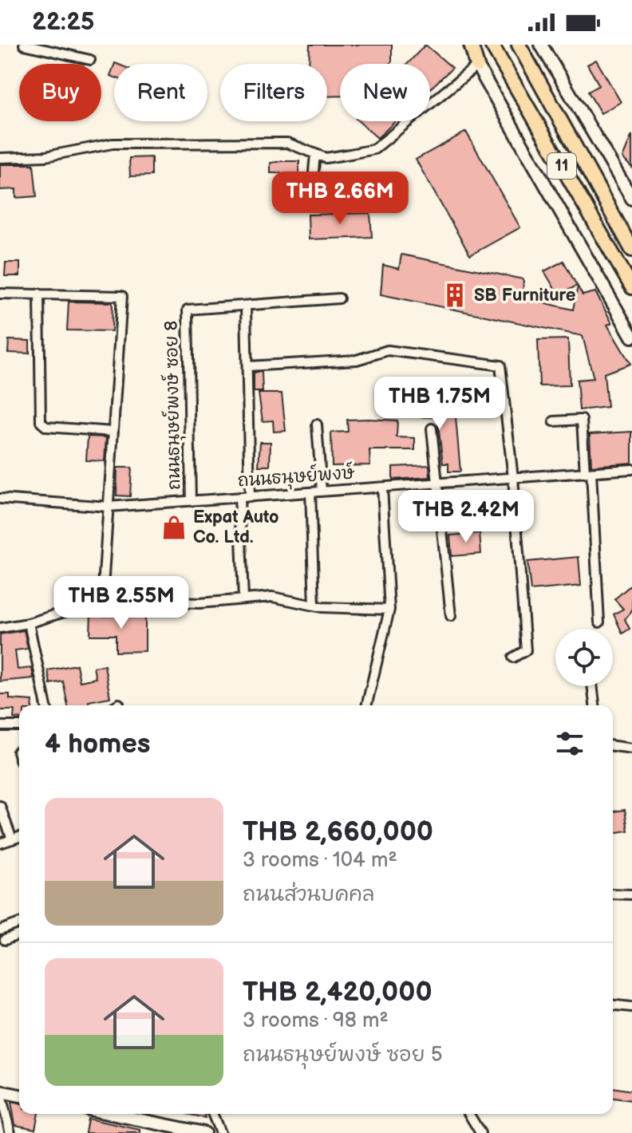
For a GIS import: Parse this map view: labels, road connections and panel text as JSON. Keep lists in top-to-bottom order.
{
  "streets": {
    "highway": ["11"],
    "street": ["ถนนธนุษย์พงษ์ ซอย 8", "ถนนธนุษย์พงษ์"]
  },
  "crossings": [
    ["ถนนธนุษย์พงษ์ ซอย 8", "ถนนธนุษย์พงษ์"]
  ],
  "places": {
    "building": ["SB Furniture"],
    "shop": ["Expat Auto Co. Ltd."]
  },
  "page": {
    "status": "22:25",
    "chip": [
      "Buy",
      "Rent",
      "Filters",
      "New"
    ],
    "price": [
      "THB 2.66M",
      "THB 1.75M",
      "THB 2.42M",
      "THB 2.55M"
    ],
    "heading": "4 homes",
    "list": [
      {
        "name": "THB 2,660,000",
        "note": "3 rooms · 104 m² · ถนนส่วนบคคล"
      },
      {
        "name": "THB 2,420,000",
        "note": "3 rooms · 98 m² · ถนนธนุษย์พงษ์ ซอย 5"
      }
    ]
  }
}
